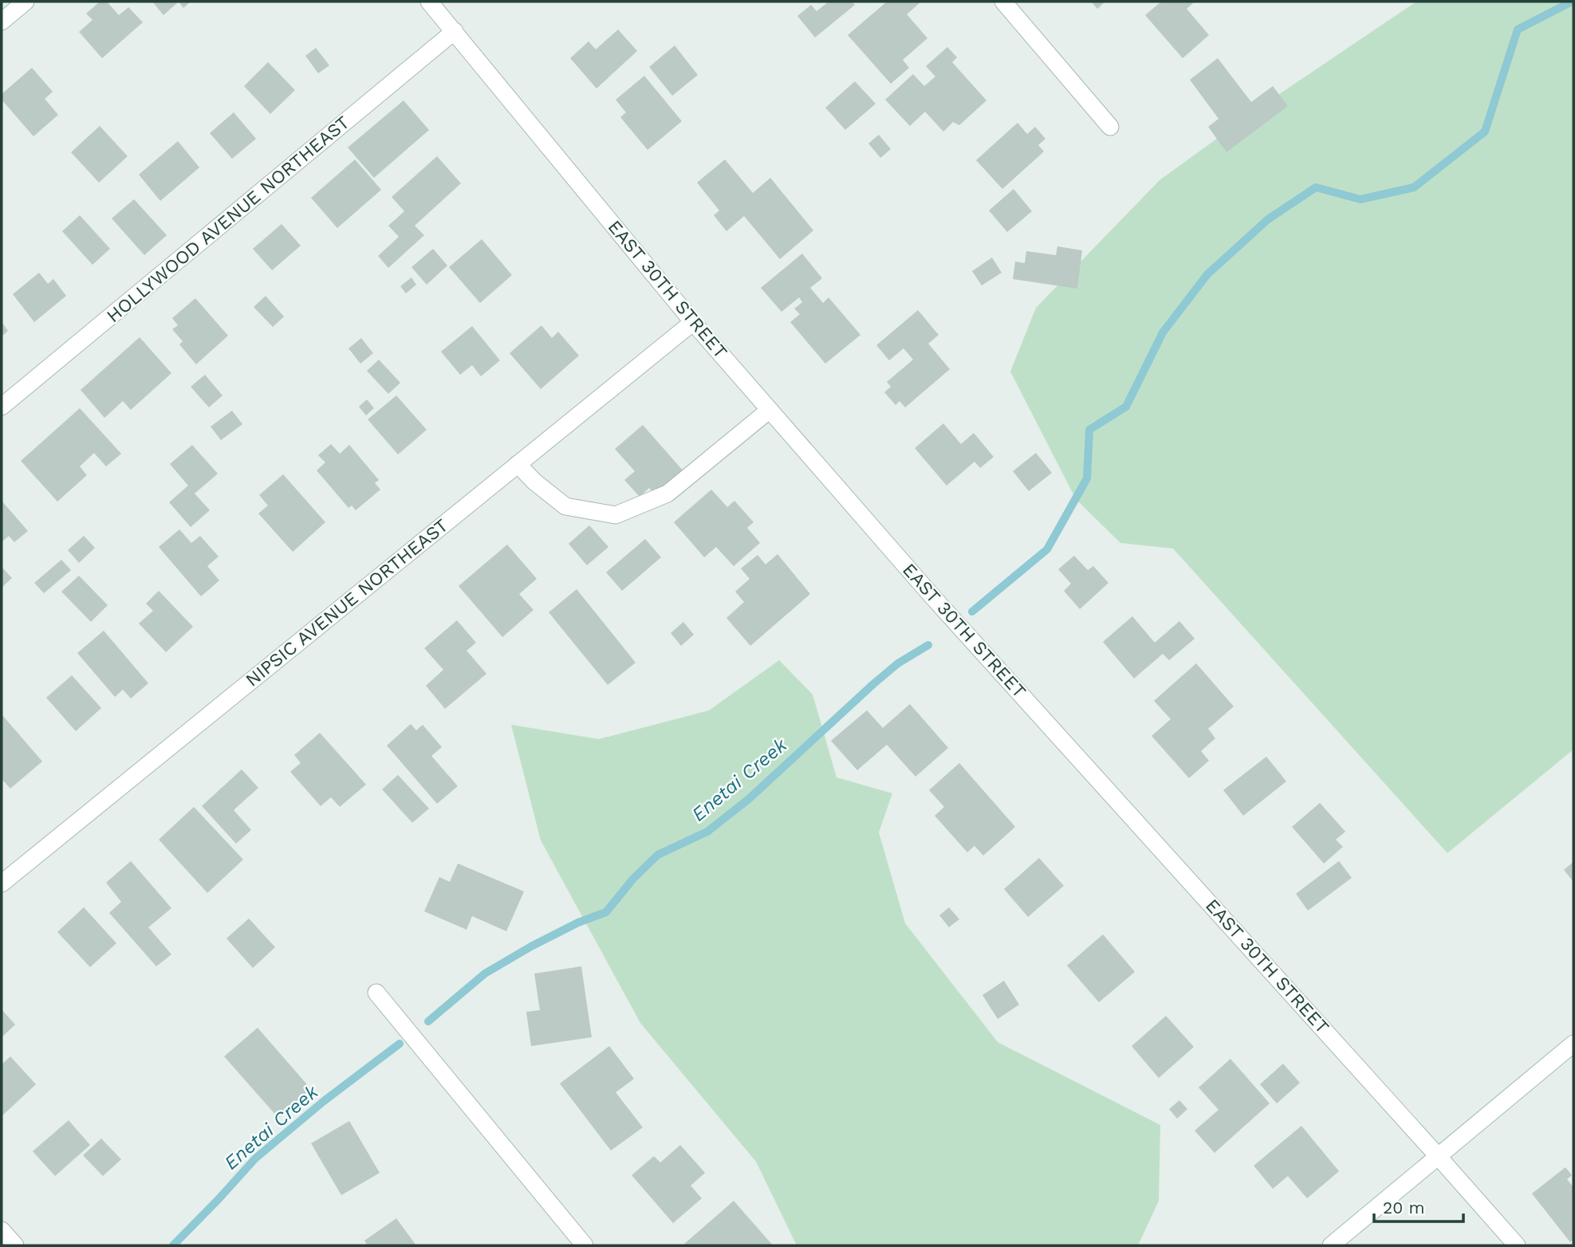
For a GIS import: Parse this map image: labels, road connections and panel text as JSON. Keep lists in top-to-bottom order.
{
  "streets": {
    "street": ["HOLLYWOOD AVENUE NORTHEAST", "EAST 30TH STREET", "NIPSIC AVENUE NORTHEAST"]
  },
  "crossings": [
    ["HOLLYWOOD AVENUE NORTHEAST", "EAST 30TH STREET"],
    ["EAST 30TH STREET", "NIPSIC AVENUE NORTHEAST"]
  ],
  "water": ["Enetai Creek"],
  "scale_bar": "20 m"
}
